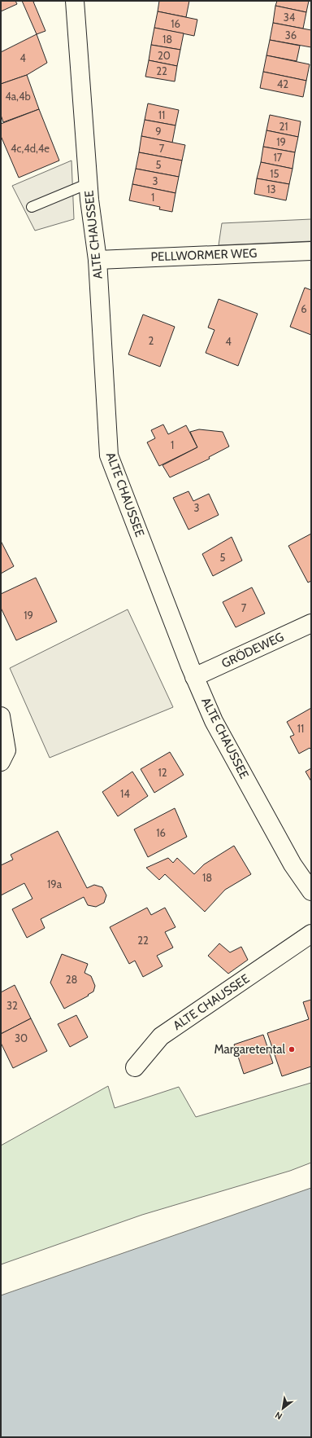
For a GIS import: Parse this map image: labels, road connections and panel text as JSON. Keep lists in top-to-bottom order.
{
  "streets": {
    "street": ["ALTE CHAUSSEE", "PELLWORMER WEG", "GRÖDEWEG"]
  },
  "crossings": [
    ["ALTE CHAUSSEE", "PELLWORMER WEG"],
    ["ALTE CHAUSSEE", "GRÖDEWEG"]
  ],
  "places": ["Margaretental"],
  "house_numbers": [
    "34",
    "16",
    "36",
    "18",
    "20",
    "4",
    "22",
    "42",
    "4a,4b",
    "11",
    "21",
    "9",
    "19",
    "4c,4d,4e",
    "7",
    "17",
    "5",
    "15",
    "3",
    "13",
    "1",
    "6",
    "2",
    "4",
    "1",
    "3",
    "5",
    "7",
    "19",
    "11",
    "12",
    "14",
    "16",
    "18",
    "19a",
    "22",
    "28",
    "32",
    "30"
  ],
  "north": "bottom left"
}
